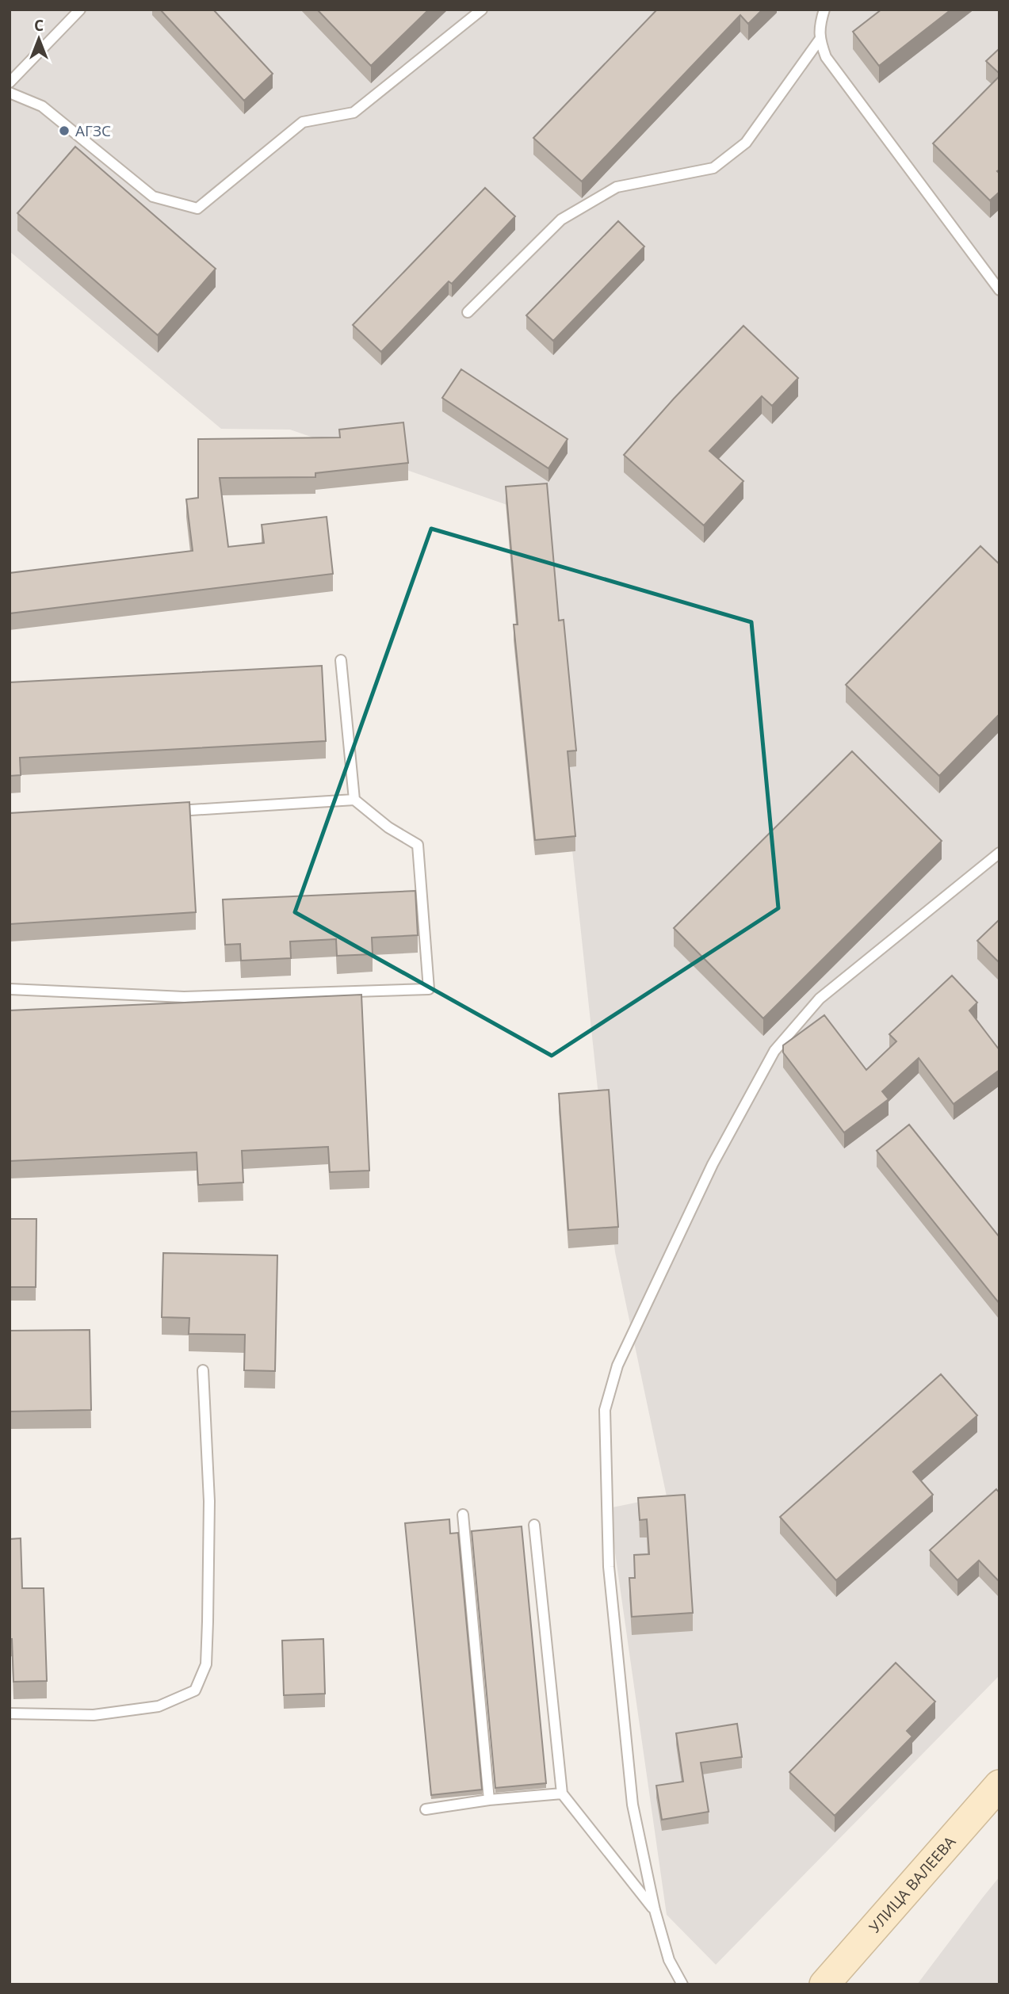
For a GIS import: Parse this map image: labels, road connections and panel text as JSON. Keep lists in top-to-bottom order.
{
  "streets": {
    "main road": ["УЛИЦА ВАЛЕЕВА"]
  },
  "places": ["АГЗС"],
  "north": "top"
}
